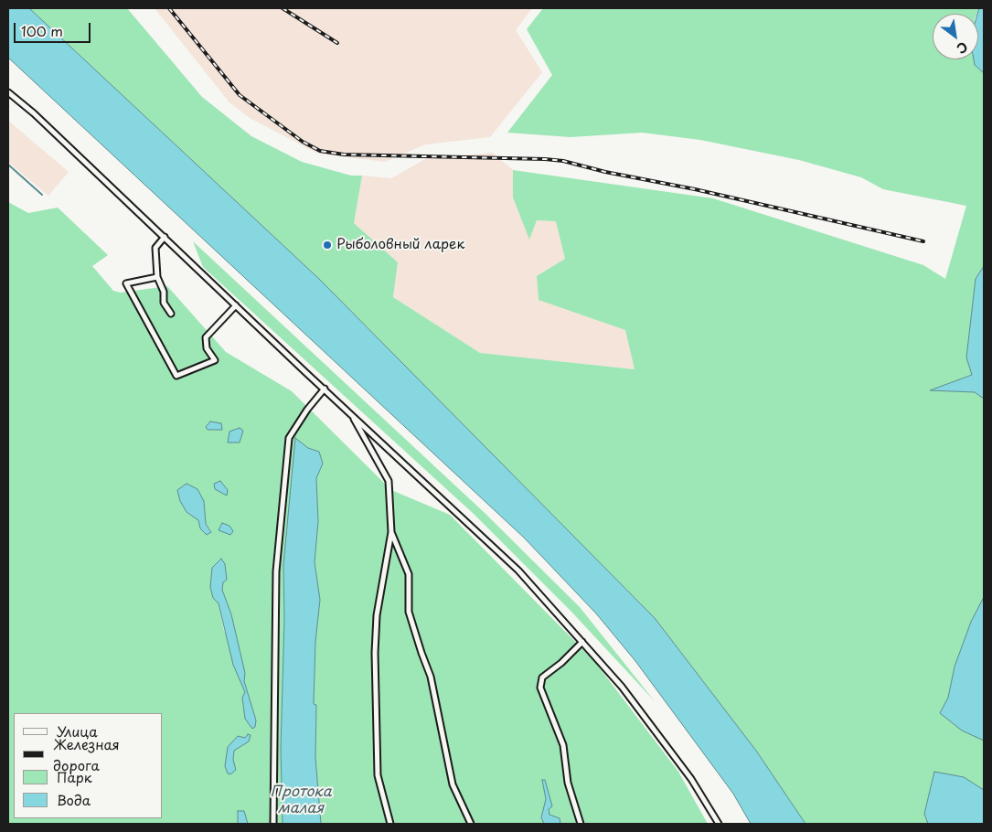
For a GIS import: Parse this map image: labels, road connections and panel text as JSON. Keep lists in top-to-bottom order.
{
  "water": ["Протока малая"],
  "places": ["Рыболовный ларек"],
  "legend": [
    "Улица",
    "Железная дорога",
    "Парк",
    "Вода"
  ],
  "scale_bar": "100 m",
  "north": "bottom right"
}
